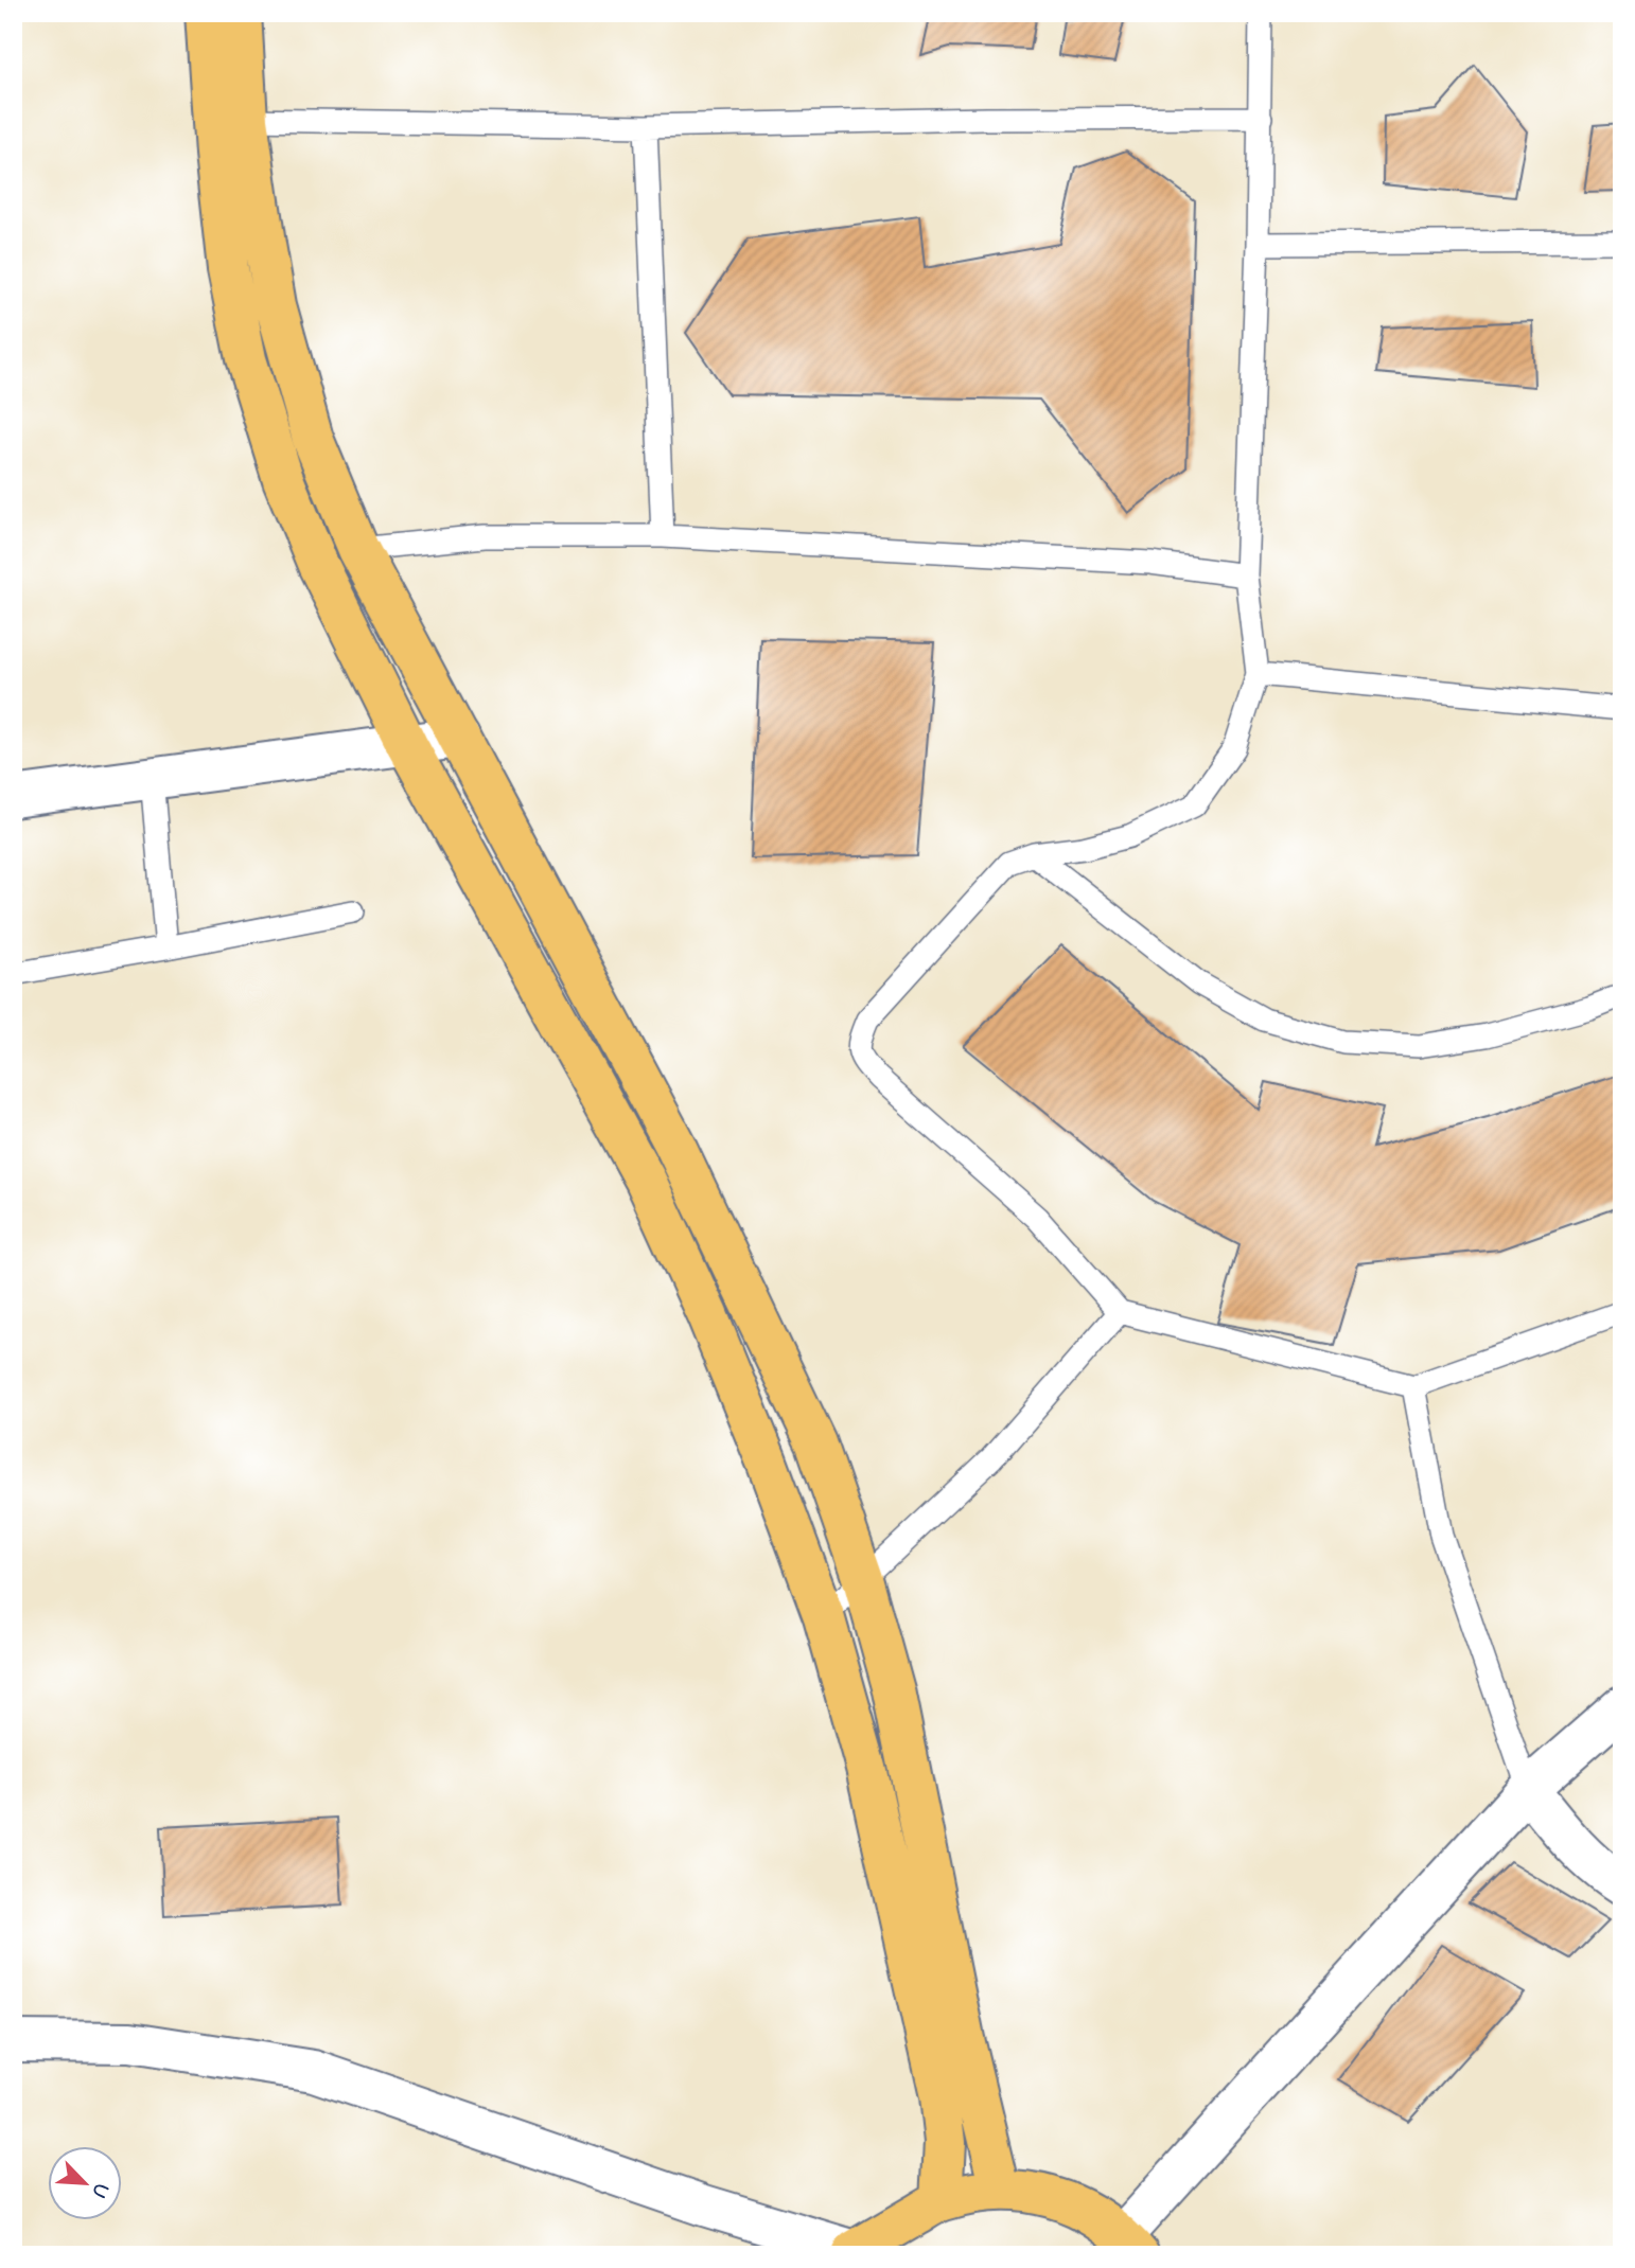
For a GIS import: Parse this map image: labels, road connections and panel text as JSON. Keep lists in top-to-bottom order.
{
  "north": "bottom right"
}
